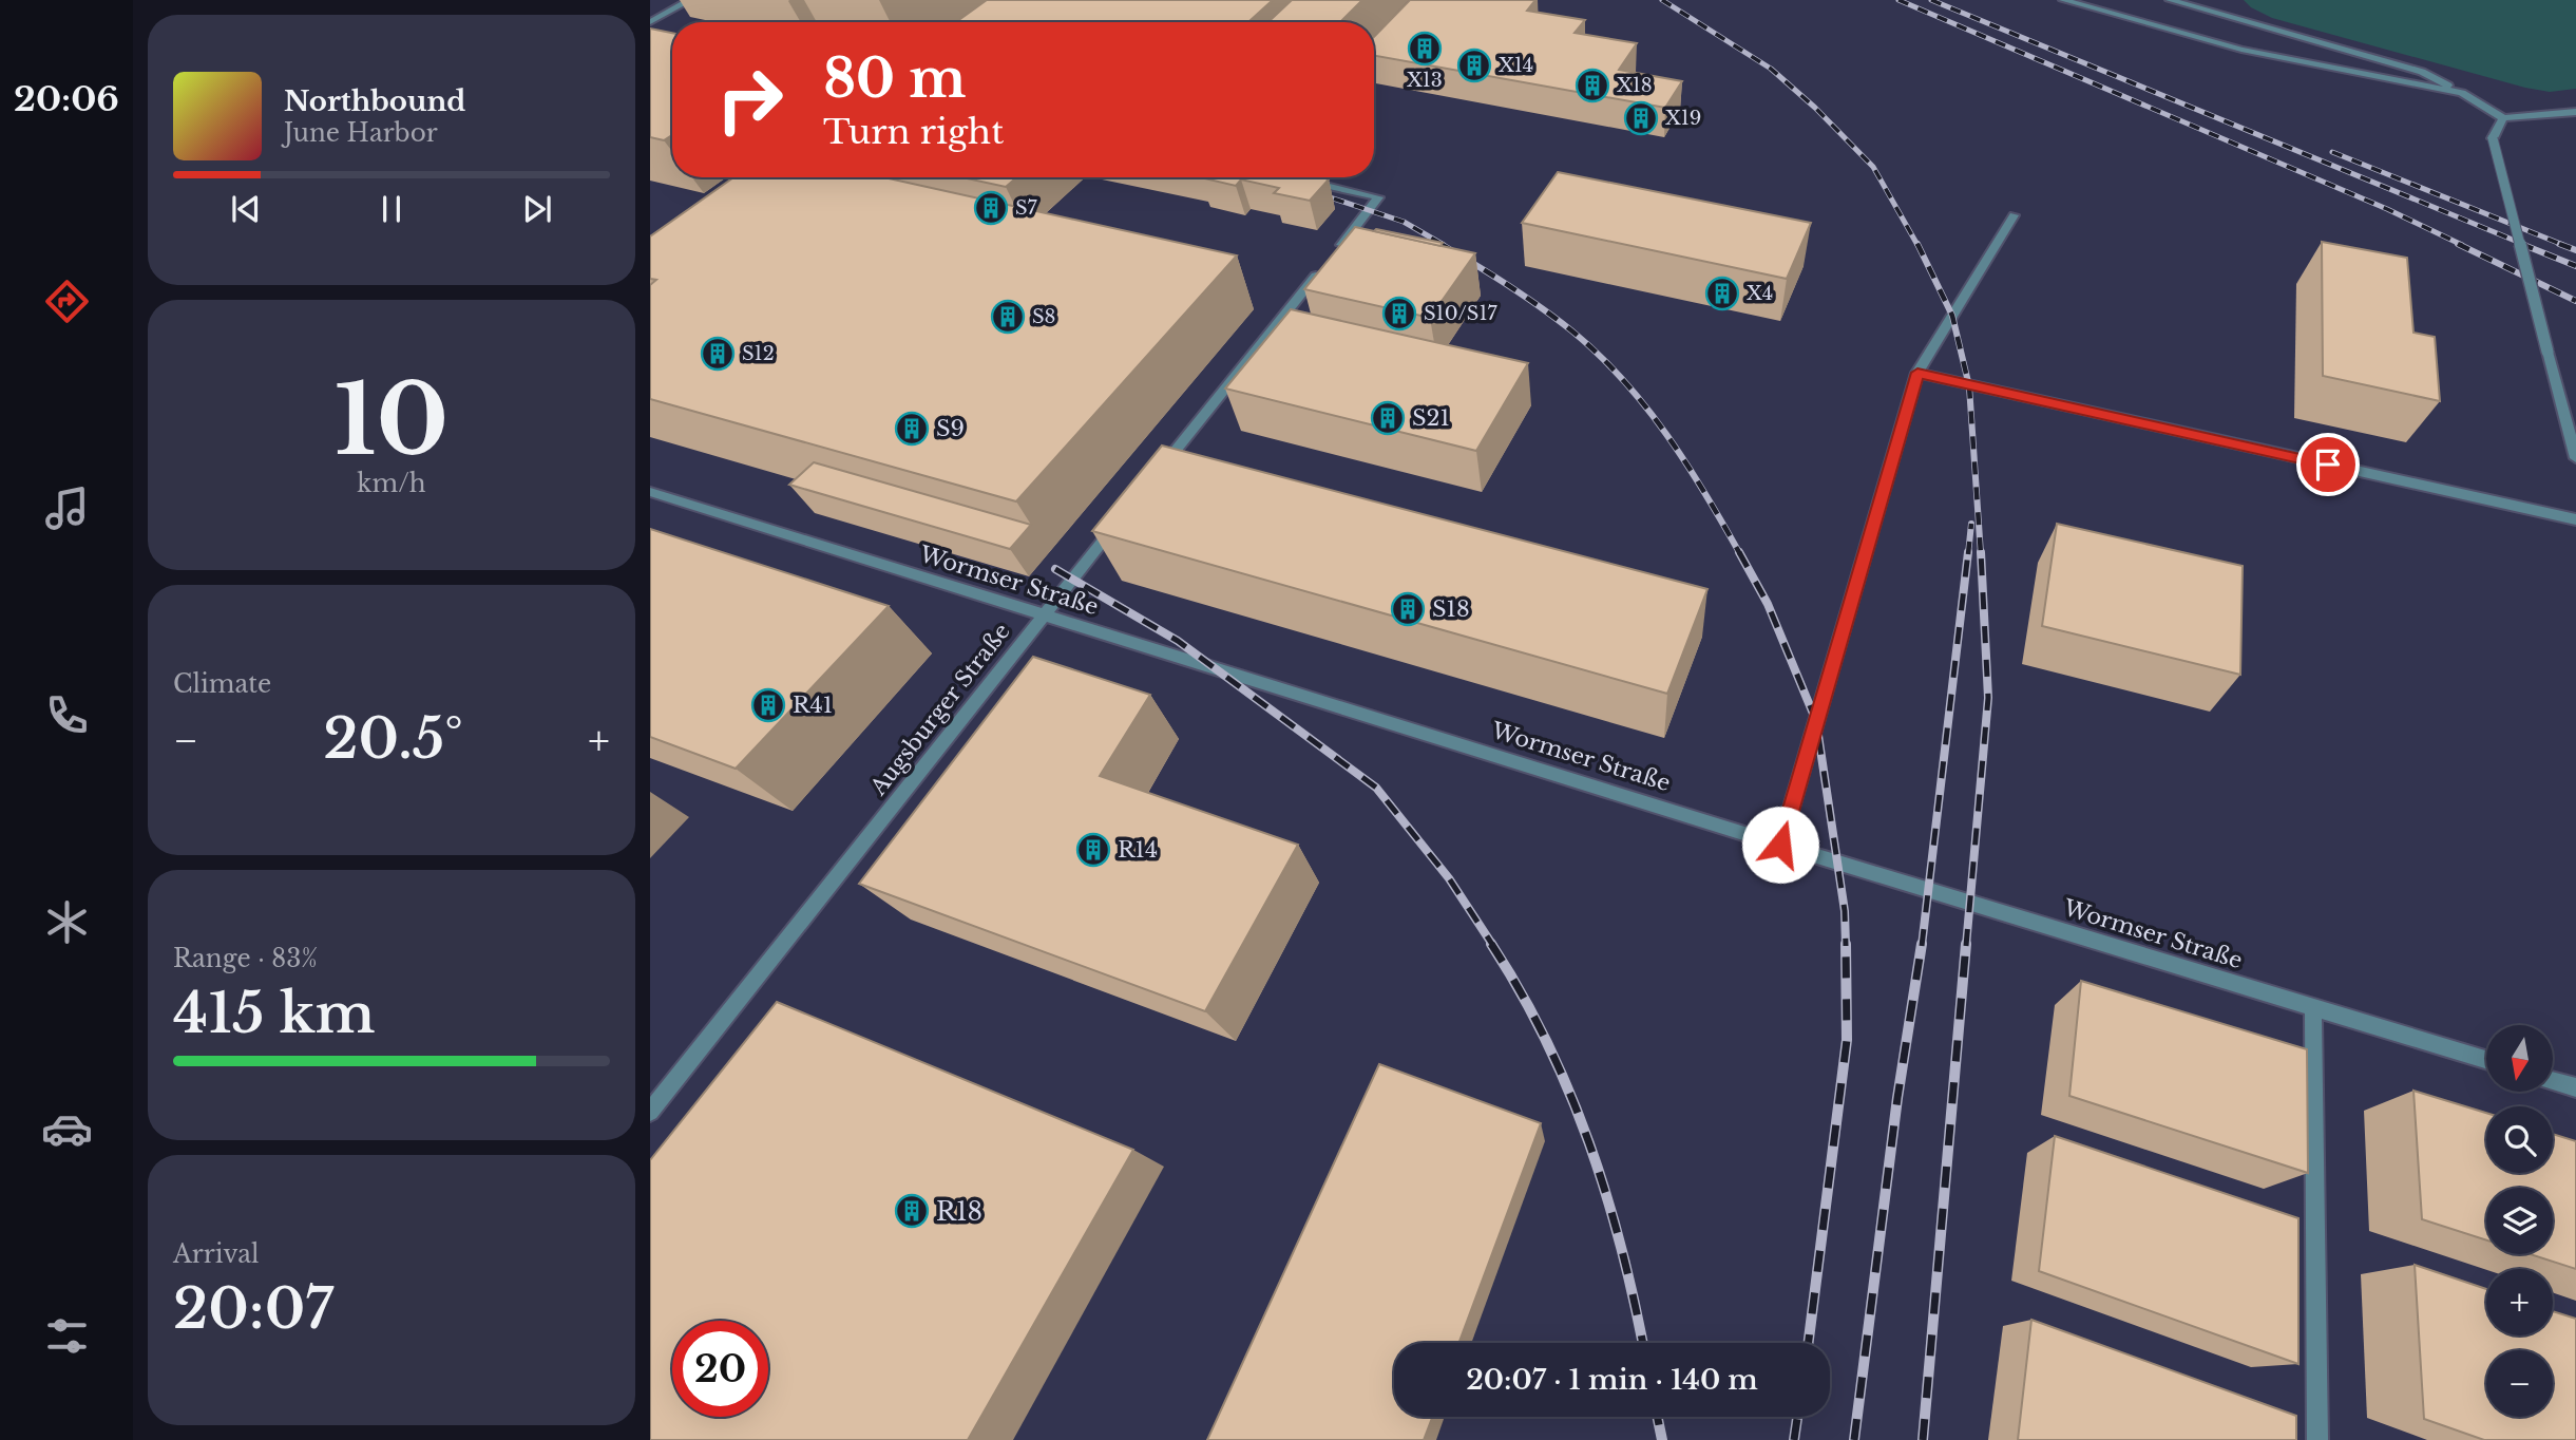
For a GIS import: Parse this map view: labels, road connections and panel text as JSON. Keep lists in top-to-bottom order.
{
  "streets": {
    "lane": ["Wormser Straße", "Augsburger Straße"]
  },
  "crossings": [
    ["Wormser Straße", "Augsburger Straße"]
  ],
  "places": {
    "building": [
      "X13",
      "X14",
      "X18",
      "X19",
      "S7",
      "X4",
      "S10/S17",
      "S8",
      "S12",
      "S21",
      "S9",
      "S18",
      "R41",
      "R14",
      "R18"
    ]
  },
  "north": "bottom",
  "page": {
    "tabs": "20:06",
    "turn": ["80 m", "Turn right"],
    "song": ["Northbound", "June Harbor"],
    "tile": [
      ["10", "km/h"],
      "Climate",
      ["Range · 83%", "415 km"],
      ["Arrival", "20:07"]
    ],
    "heat": ["−", "20.5°", "+"],
    "map_buttons": ["+", "−"],
    "limit": "20",
    "trip": "20:07 · 1 min · 140 m"
  }
}
